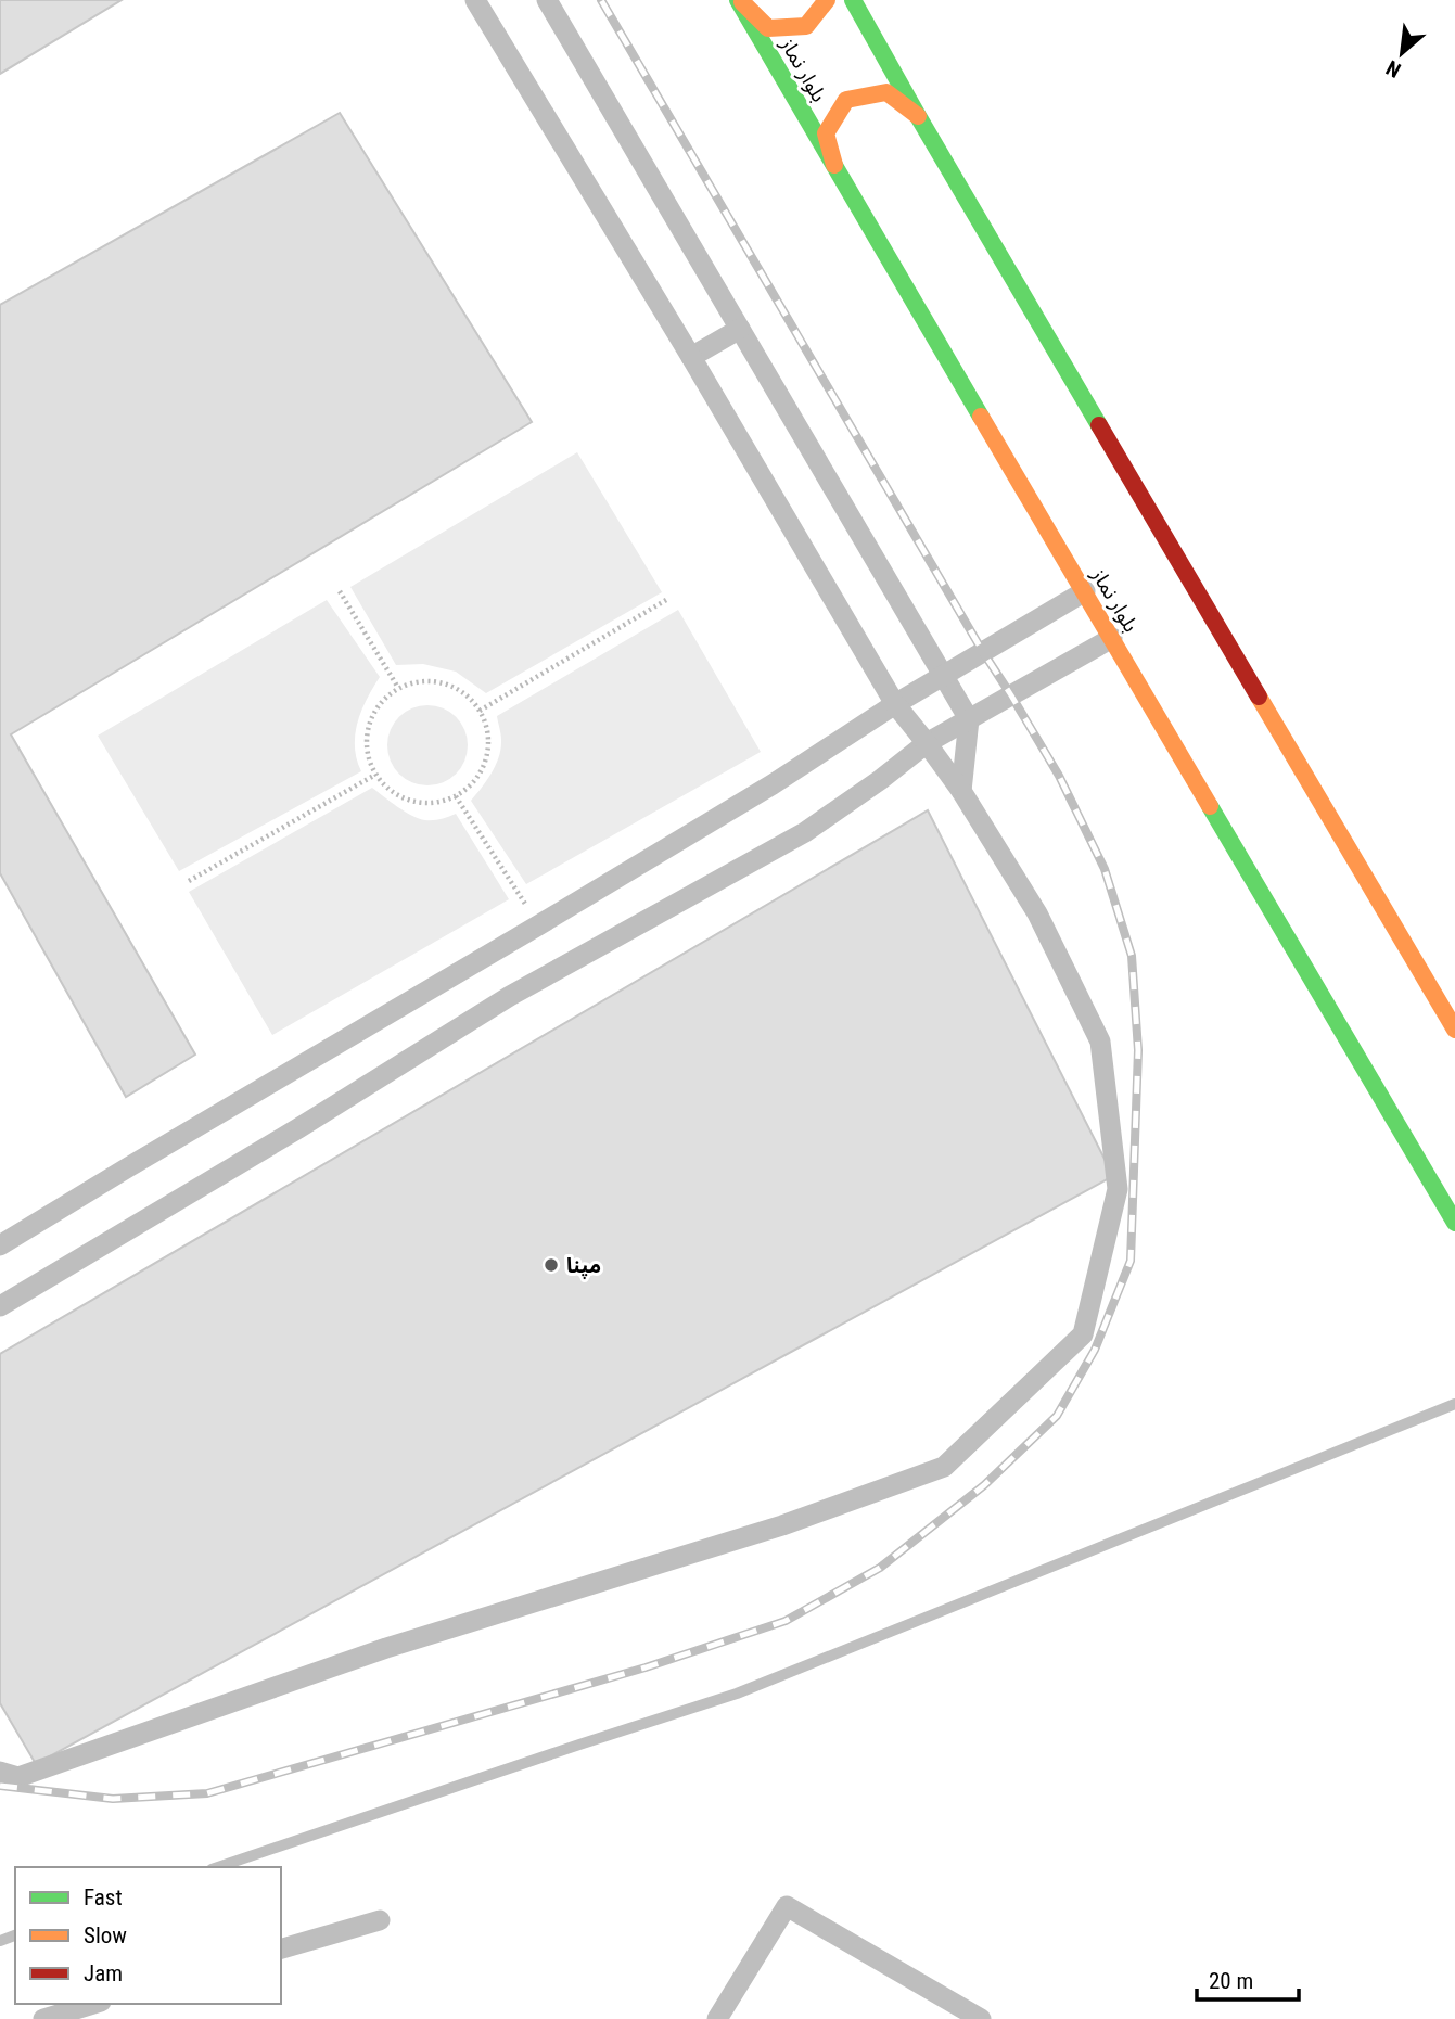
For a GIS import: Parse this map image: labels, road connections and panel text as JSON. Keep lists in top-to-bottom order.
{
  "streets": {
    "main road": ["بلوار نماز"]
  },
  "places": ["مپنا"],
  "legend": ["Fast", "Slow", "Jam"],
  "scale_bar": "20 m",
  "north": "bottom left"
}
